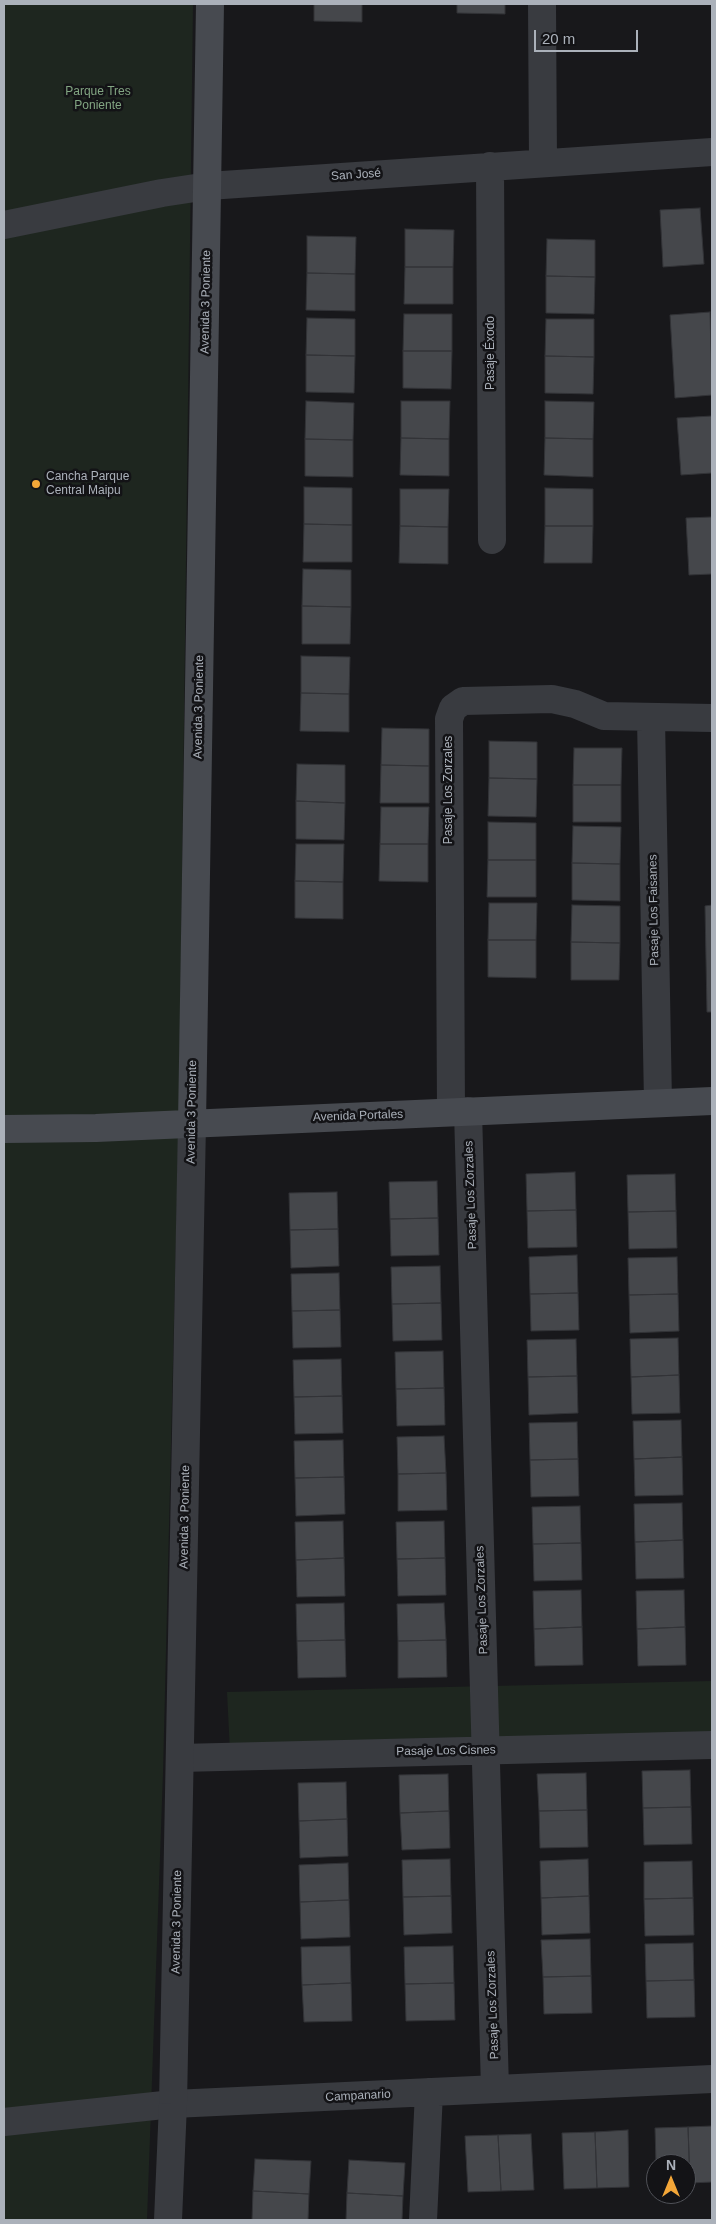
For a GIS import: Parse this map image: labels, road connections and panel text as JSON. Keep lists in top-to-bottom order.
{
  "streets": {
    "main road": ["Avenida 3 Poniente", "Avenida Portales"],
    "street": [
      "San José",
      "Pasaje Éxodo",
      "Pasaje Los Zorzales",
      "Pasaje Los Faisanes",
      "Pasaje Los Cisnes",
      "Campanario"
    ]
  },
  "crossings": [
    ["San José", "Avenida 3 Poniente"],
    ["San José", "Pasaje Éxodo"],
    ["Avenida 3 Poniente", "Avenida Portales"],
    ["Avenida 3 Poniente", "Pasaje Los Cisnes"],
    ["Avenida 3 Poniente", "Campanario"],
    ["Pasaje Los Zorzales", "Pasaje Los Faisanes"],
    ["Pasaje Los Zorzales", "Avenida Portales"],
    ["Pasaje Los Zorzales", "Pasaje Los Cisnes"],
    ["Pasaje Los Zorzales", "Campanario"],
    ["Pasaje Los Faisanes", "Avenida Portales"]
  ],
  "parks": ["Parque Tres Poniente"],
  "places": ["Cancha Parque Central Maipu"],
  "scale_bar": "20 m",
  "north": "top"
}
